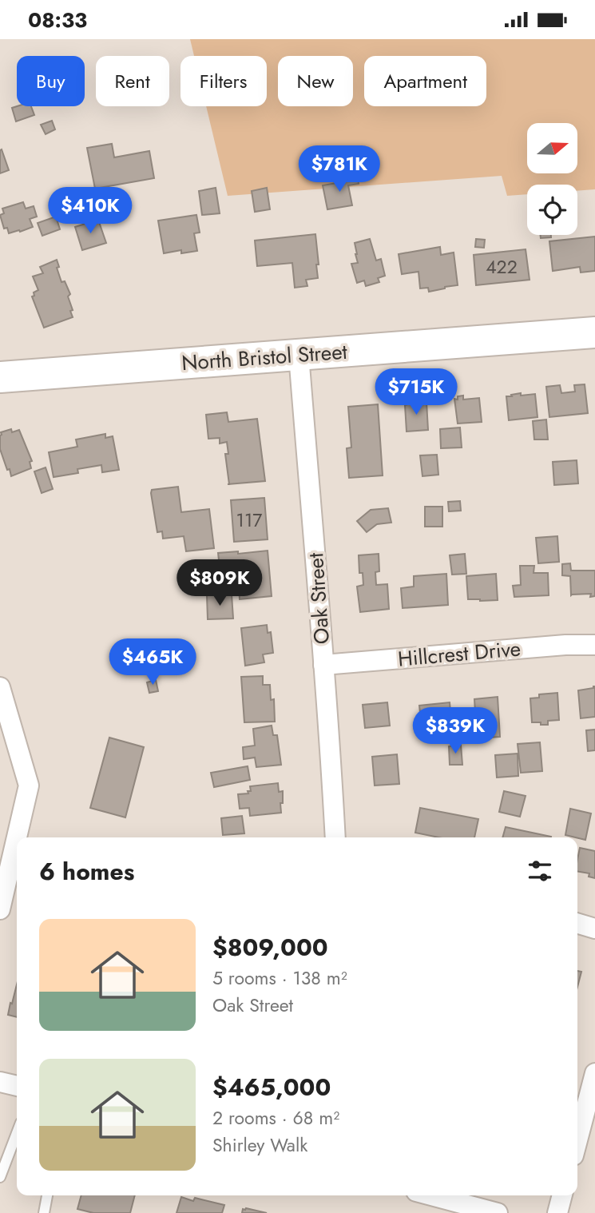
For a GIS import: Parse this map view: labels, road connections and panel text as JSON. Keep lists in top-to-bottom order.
{
  "streets": {
    "main road": ["North Bristol Street"],
    "street": ["Oak Street", "Hillcrest Drive"]
  },
  "crossings": [
    ["North Bristol Street", "Oak Street"],
    ["Oak Street", "Hillcrest Drive"]
  ],
  "house_numbers": ["422", "117"],
  "north": "right",
  "page": {
    "status": "08:33",
    "chip": [
      "Buy",
      "Rent",
      "Filters",
      "New",
      "Apartment"
    ],
    "price": [
      "$781K",
      "$410K",
      "$715K",
      "$809K",
      "$465K",
      "$839K"
    ],
    "heading": "6 homes",
    "list": [
      {
        "name": "$809,000",
        "note": "5 rooms · 138 m² · Oak Street"
      },
      {
        "name": "$465,000",
        "note": "2 rooms · 68 m² · Shirley Walk"
      }
    ]
  }
}
